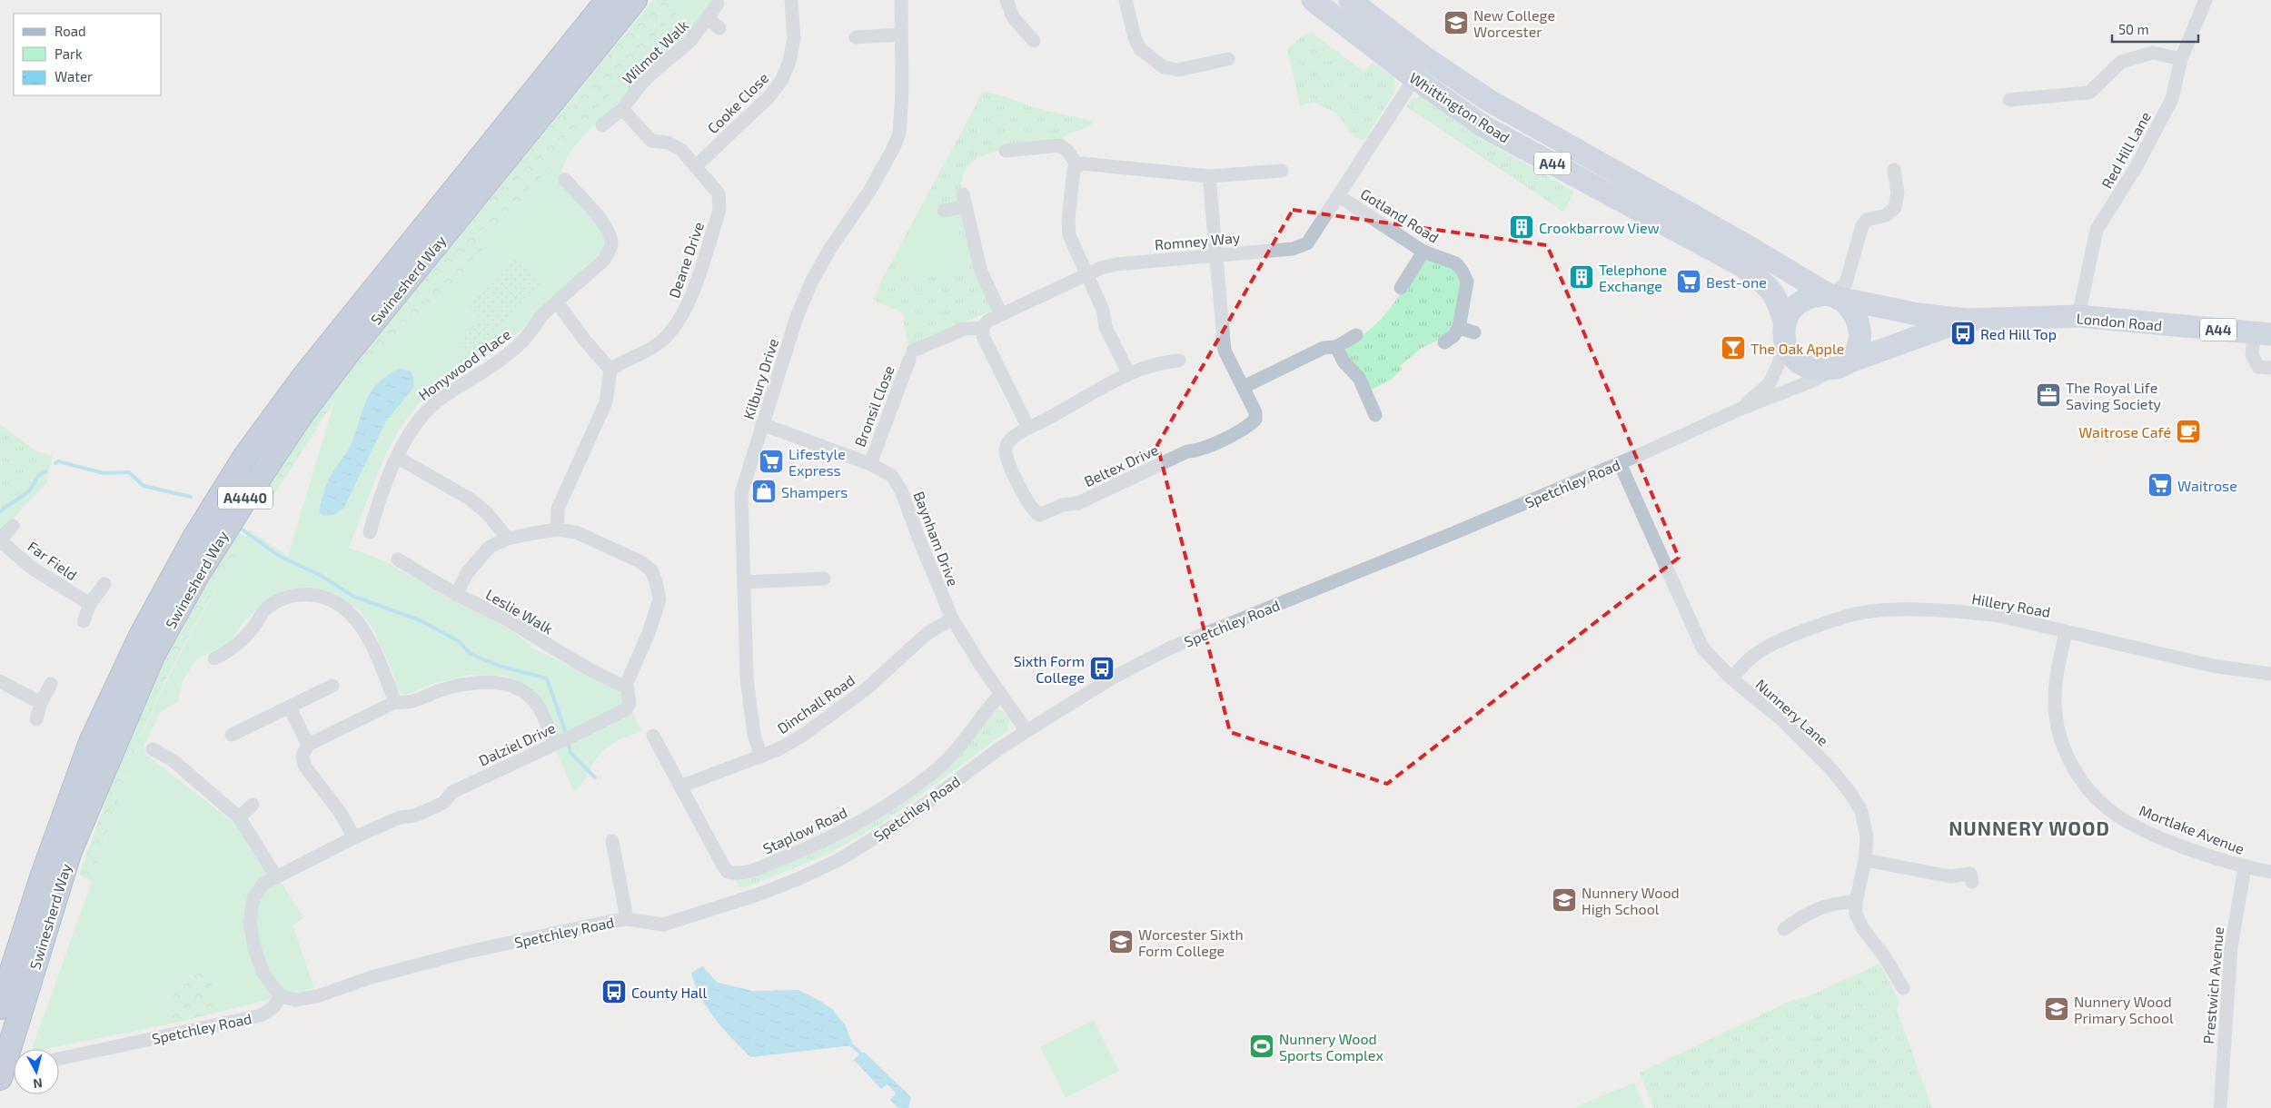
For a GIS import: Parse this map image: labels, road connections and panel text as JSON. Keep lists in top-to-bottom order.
{
  "streets": {
    "highway": ["Swinesherd Way", "A4440"],
    "main road": [
      "Whittington Road",
      "A44",
      "London Road",
      "Spetchley Road"
    ],
    "street": [
      "Wilmot Walk",
      "Cooke Close",
      "Red Hill Lane",
      "Gotland Road",
      "Romney Way",
      "Deane Drive",
      "Honywood Place",
      "Kilbury Drive",
      "Bronsil Close",
      "Beltex Drive",
      "Baynham Drive",
      "Far Field",
      "Hillery Road",
      "Leslie Walk",
      "Dinchall Road",
      "Nunnery Lane",
      "Dalziel Drive",
      "Mortlake Avenue",
      "Staplow Road",
      "Prestwich Avenue"
    ]
  },
  "crossings": [
    ["Wilmot Walk", "Deane Drive"],
    ["Cooke Close", "Deane Drive"],
    ["Whittington Road", "A44"],
    ["Whittington Road", "Romney Way"],
    ["Whittington Road", "London Road"],
    ["Whittington Road", "Spetchley Road"],
    ["Red Hill Lane", "London Road"],
    ["A44", "London Road"],
    ["A44", "Spetchley Road"],
    ["Gotland Road", "Romney Way"],
    ["Romney Way", "Bronsil Close"],
    ["Romney Way", "Beltex Drive"],
    ["London Road", "Spetchley Road"],
    ["Kilbury Drive", "Baynham Drive"],
    ["Kilbury Drive", "Dinchall Road"],
    ["Bronsil Close", "Baynham Drive"],
    ["Spetchley Road", "Baynham Drive"],
    ["Spetchley Road", "Nunnery Lane"],
    ["Spetchley Road", "Dalziel Drive"],
    ["Baynham Drive", "Dinchall Road"],
    ["Baynham Drive", "Staplow Road"],
    ["Hillery Road", "Nunnery Lane"],
    ["Hillery Road", "Mortlake Avenue"],
    ["Leslie Walk", "Dalziel Drive"],
    ["Dinchall Road", "Staplow Road"],
    ["Mortlake Avenue", "Prestwich Avenue"]
  ],
  "districts": ["NUNNERY WOOD"],
  "places": {
    "school or university": [
      "New College Worcester",
      "Nunnery Wood High School",
      "Worcester Sixth Form College",
      "Nunnery Wood Primary School"
    ],
    "building": ["Crookbarrow View", "Telephone Exchange"],
    "supermarket": ["Best-one", "Lifestyle Express", "Waitrose"],
    "bus stop": ["Red Hill Top", "Sixth Form College", "County Hall"],
    "bar": ["The Oak Apple"],
    "office": ["The Royal Life Saving Society"],
    "cafe": ["Waitrose Café"],
    "shop": ["Shampers"],
    "sports": ["Nunnery Wood Sports Complex"]
  },
  "legend": ["Road", "Park", "Water"],
  "scale_bar": "50 m",
  "north": "bottom"
}
